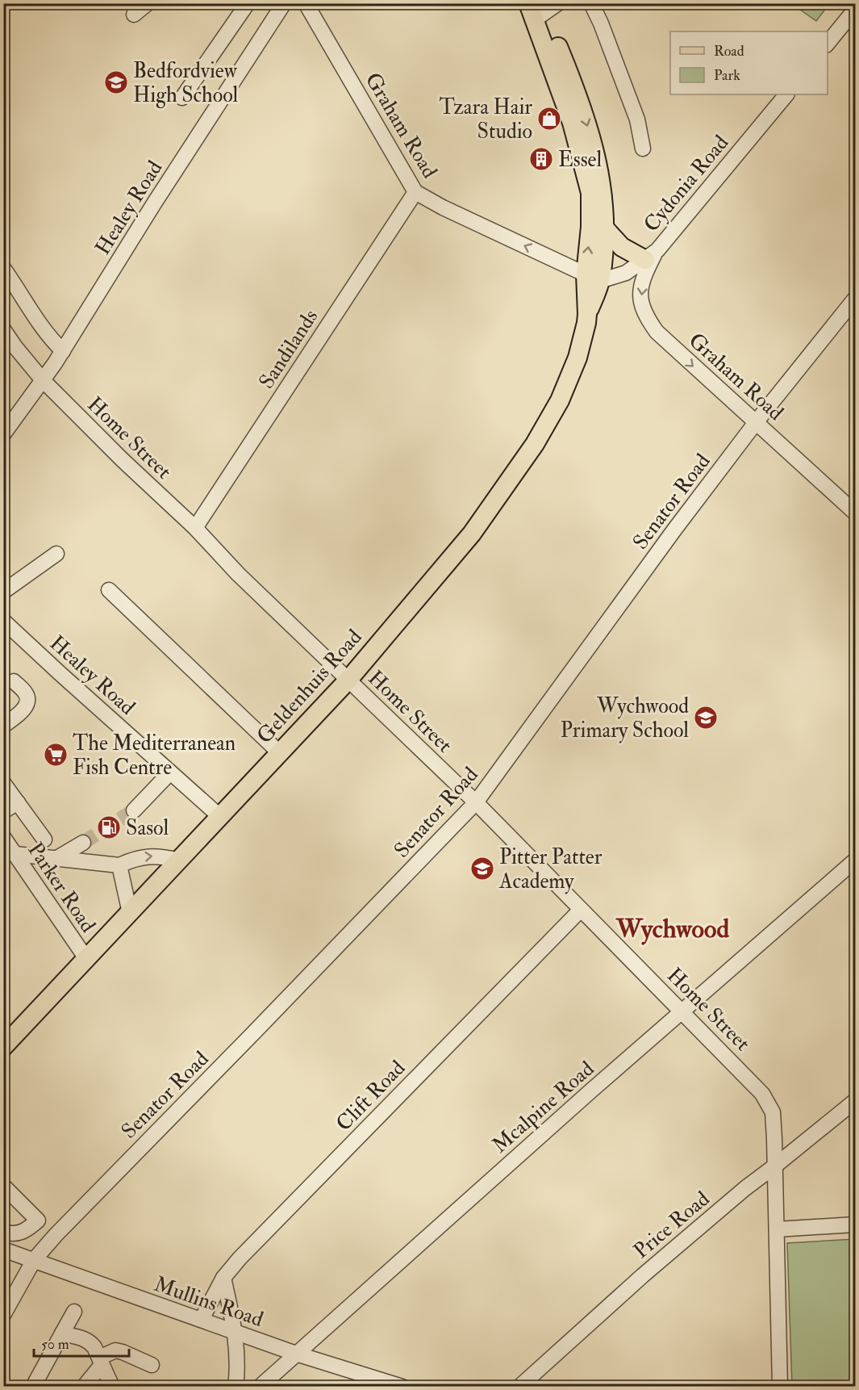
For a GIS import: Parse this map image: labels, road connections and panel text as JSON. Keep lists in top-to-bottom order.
{
  "streets": {
    "main road": ["Geldenhuis Road"],
    "street": [
      "Graham Road",
      "Cydonia Road",
      "Healey Road",
      "Sandilands",
      "Home Street",
      "Senator Road",
      "Parker Road",
      "Clift Road",
      "Mcalpine Road",
      "Price Road",
      "Mullins Road"
    ]
  },
  "crossings": [
    ["Graham Road", "Cydonia Road"],
    ["Graham Road", "Sandilands"],
    ["Graham Road", "Senator Road"],
    ["Graham Road", "Geldenhuis Road"],
    ["Cydonia Road", "Geldenhuis Road"],
    ["Healey Road", "Home Street"],
    ["Healey Road", "Geldenhuis Road"],
    ["Sandilands", "Home Street"],
    ["Home Street", "Senator Road"],
    ["Home Street", "Geldenhuis Road"],
    ["Home Street", "Clift Road"],
    ["Home Street", "Mcalpine Road"],
    ["Home Street", "Price Road"],
    ["Senator Road", "Mullins Road"],
    ["Geldenhuis Road", "Parker Road"],
    ["Clift Road", "Mullins Road"],
    ["Mcalpine Road", "Mullins Road"]
  ],
  "districts": ["Wychwood"],
  "places": {
    "school or university": ["Bedfordview High School", "Wychwood Primary School", "Pitter Patter Academy"],
    "shop": ["Tzara Hair Studio"],
    "building": ["Essel"],
    "supermarket": ["The Mediterranean Fish Centre"],
    "fuel station": ["Sasol"]
  },
  "legend": ["Road", "Park"],
  "scale_bar": "50 m"
}
